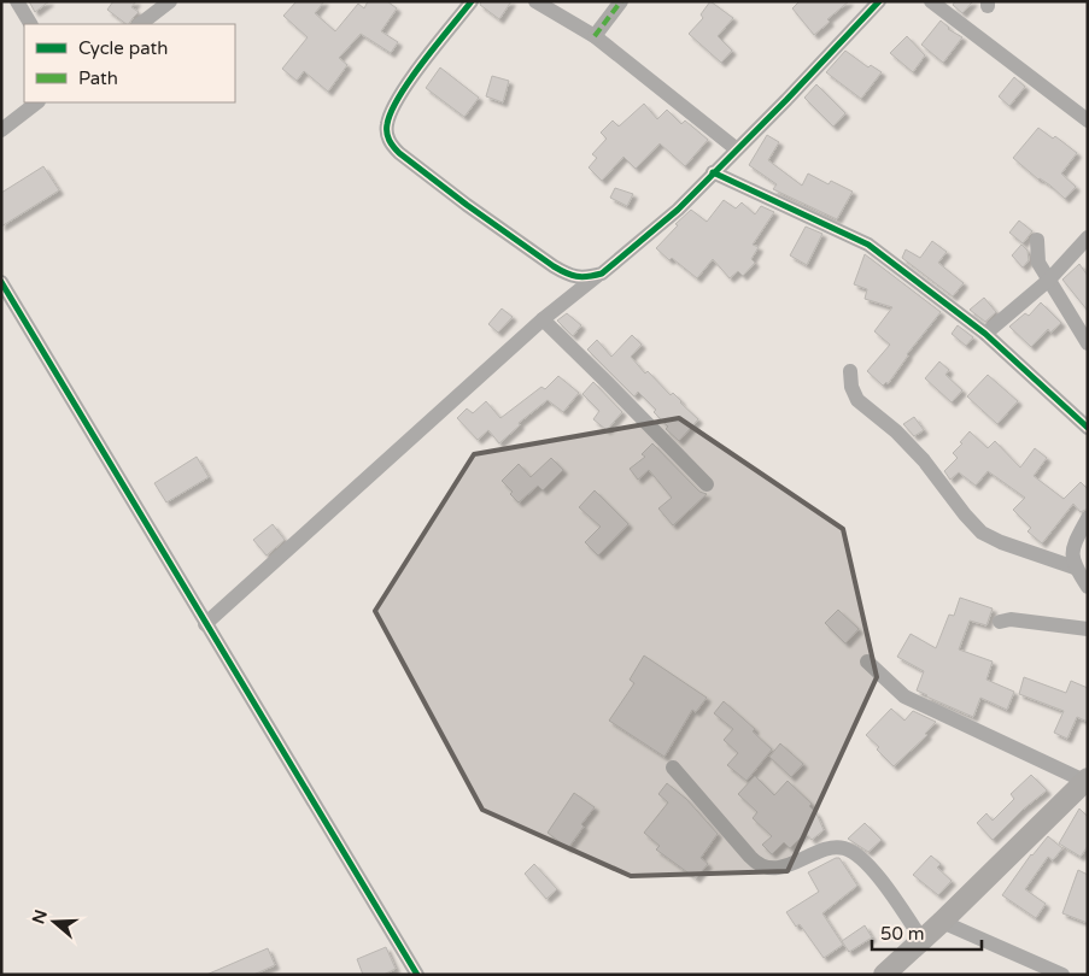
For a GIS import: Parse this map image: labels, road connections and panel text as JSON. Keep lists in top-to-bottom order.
{
  "legend": ["Cycle path", "Path"],
  "scale_bar": "50 m",
  "north": "left"
}
